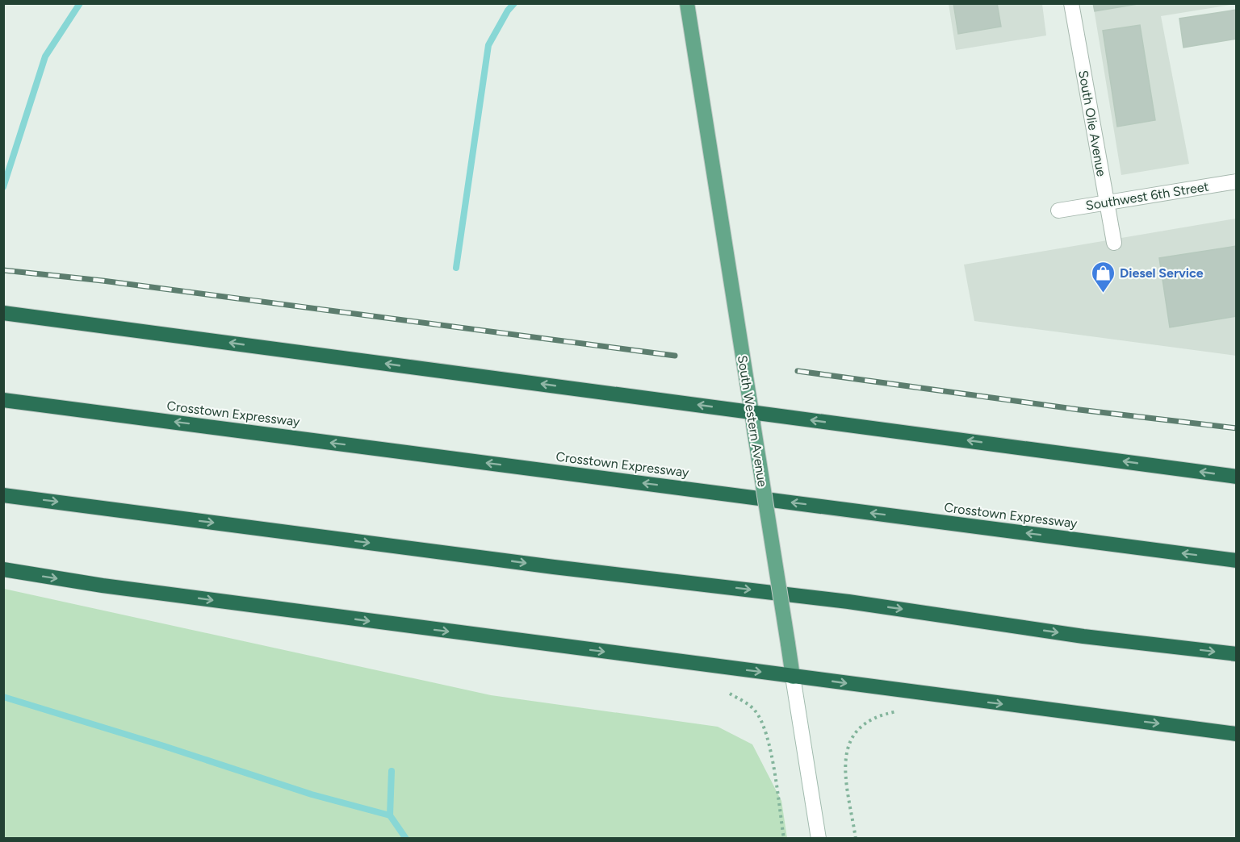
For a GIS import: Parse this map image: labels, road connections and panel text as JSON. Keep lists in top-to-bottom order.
{
  "streets": {
    "highway": ["Crosstown Expressway"],
    "main road": ["South Western Avenue"],
    "street": ["South Olie Avenue", "Southwest 6th Street"]
  },
  "crossings": [
    ["South Olie Avenue", "Southwest 6th Street"]
  ],
  "places": {
    "shop": ["Diesel Service"]
  }
}
